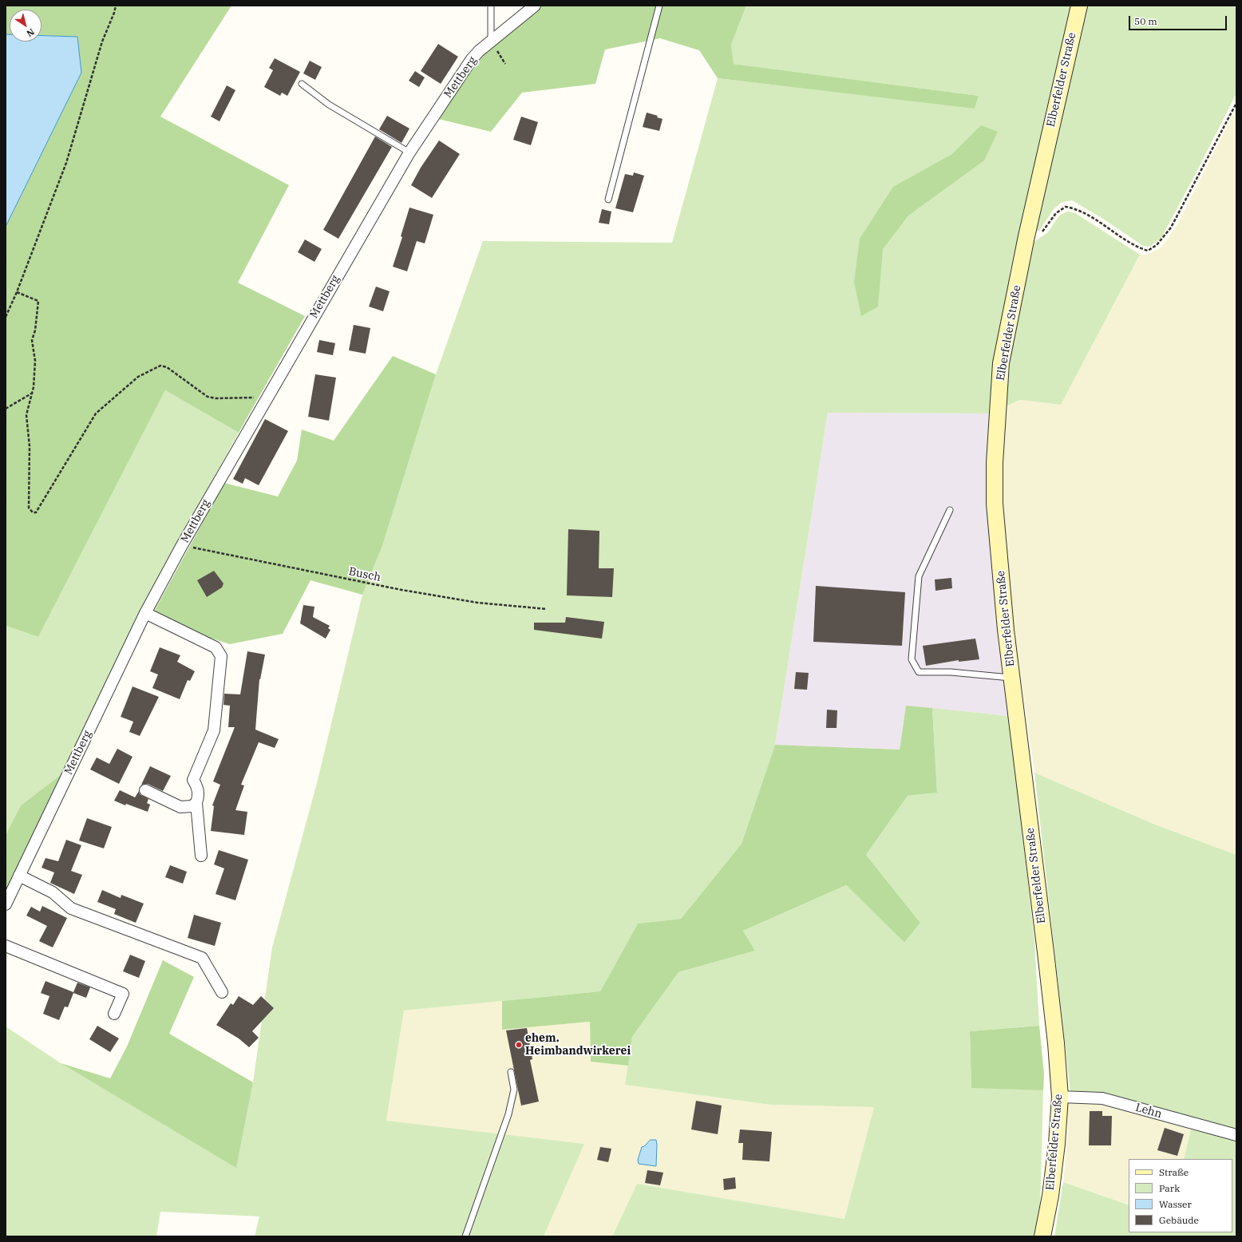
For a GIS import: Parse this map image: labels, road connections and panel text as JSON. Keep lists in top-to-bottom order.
{
  "streets": {
    "main road": ["Elberfelder Straße"],
    "street": ["Mettberg", "Lehn"],
    "path": ["Busch"]
  },
  "crossings": [
    ["Mettberg", "Busch"],
    ["Elberfelder Straße", "Lehn"]
  ],
  "places": ["ehem. Heimbandwirkerei"],
  "legend": [
    "Straße",
    "Park",
    "Wasser",
    "Gebäude"
  ],
  "scale_bar": "50 m",
  "north": "bottom right"
}
